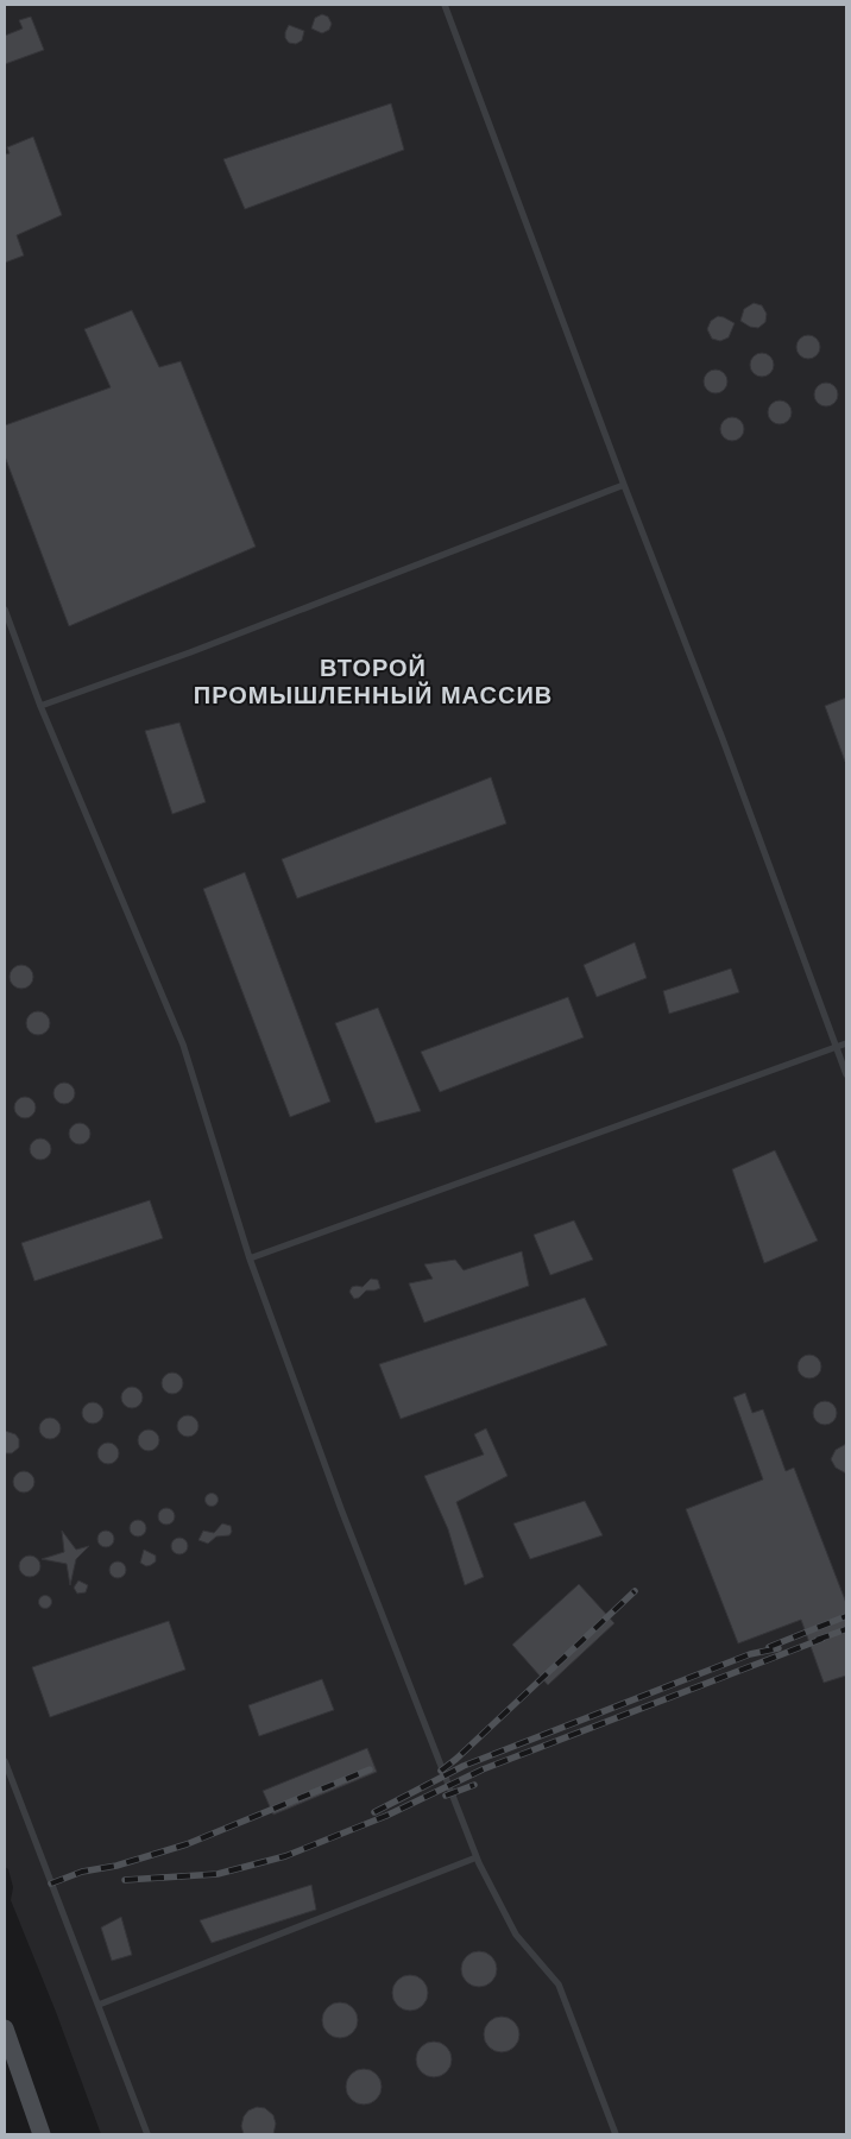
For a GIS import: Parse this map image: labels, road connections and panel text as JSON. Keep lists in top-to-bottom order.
{
  "districts": ["ВТОРОЙ ПРОМЫШЛЕННЫЙ МАССИВ"]
}
